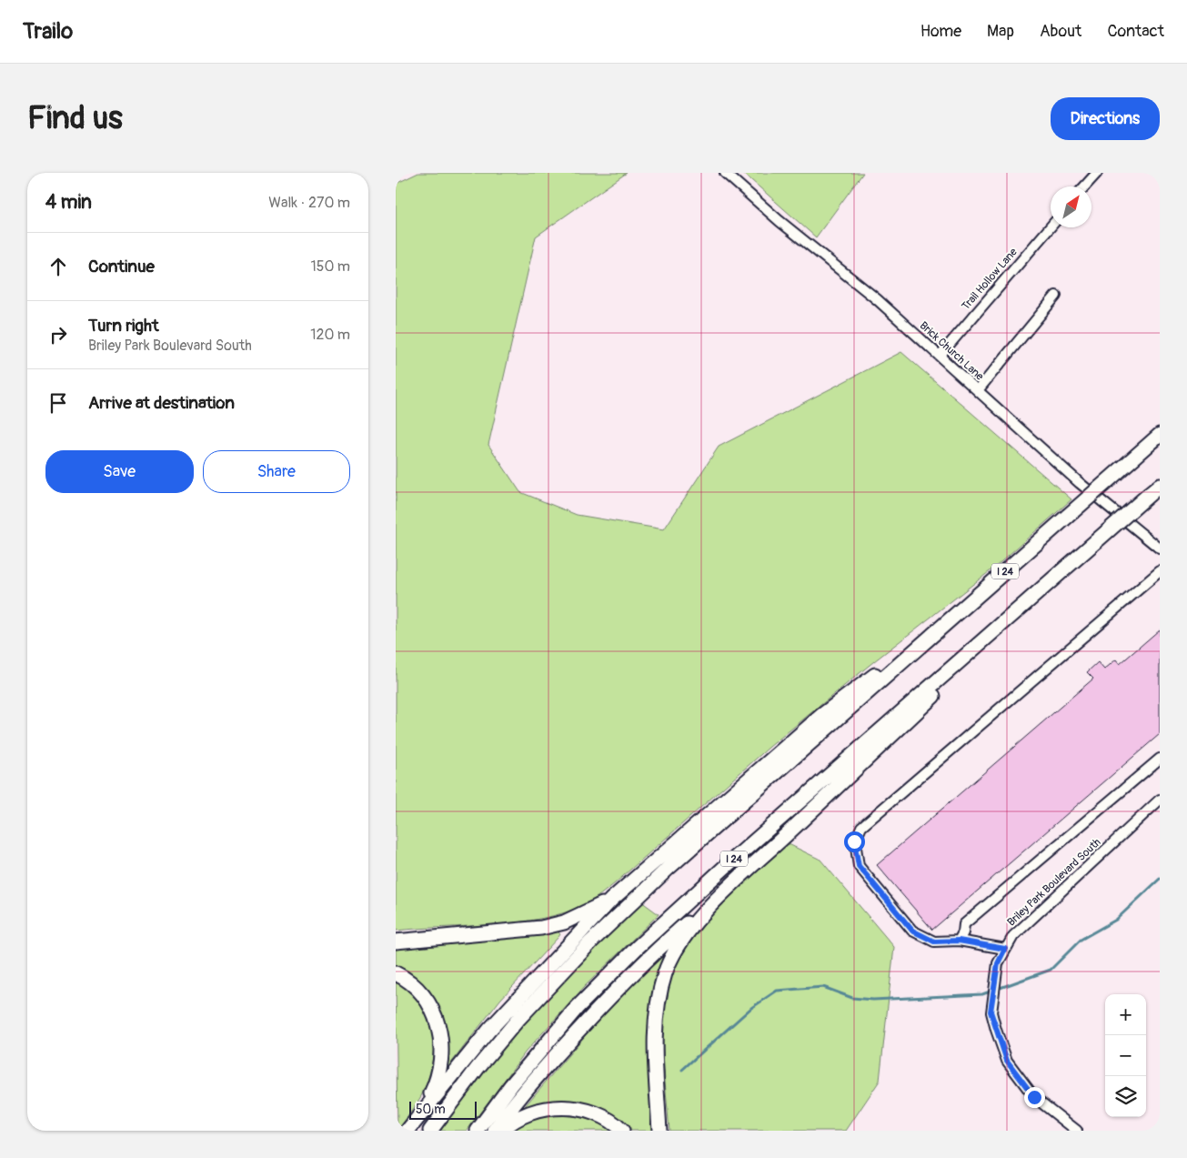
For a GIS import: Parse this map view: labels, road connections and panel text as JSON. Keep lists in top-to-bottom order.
{
  "streets": {
    "highway": ["I 24"],
    "street": ["Trail Hollow Lane", "Brick Church Lane", "Briley Park Boulevard South"]
  },
  "crossings": [
    ["Trail Hollow Lane", "Brick Church Lane"]
  ],
  "scale_bar": "50 m",
  "north": "top right",
  "page": {
    "header": "Trailo",
    "nav": [
      "Home",
      "Map",
      "About",
      "Contact"
    ],
    "buttons": [
      "Directions",
      ["Save", "Share"]
    ],
    "title": "Find us",
    "heading": ["4 min", "Walk · 270 m"],
    "list": [
      ["Continue", "150 m"],
      ["Turn right", "Briley Park Boulevard South", "120 m"],
      "Arrive at destination"
    ],
    "map_buttons": ["+", "−"],
    "scale": "50 m"
  }
}
